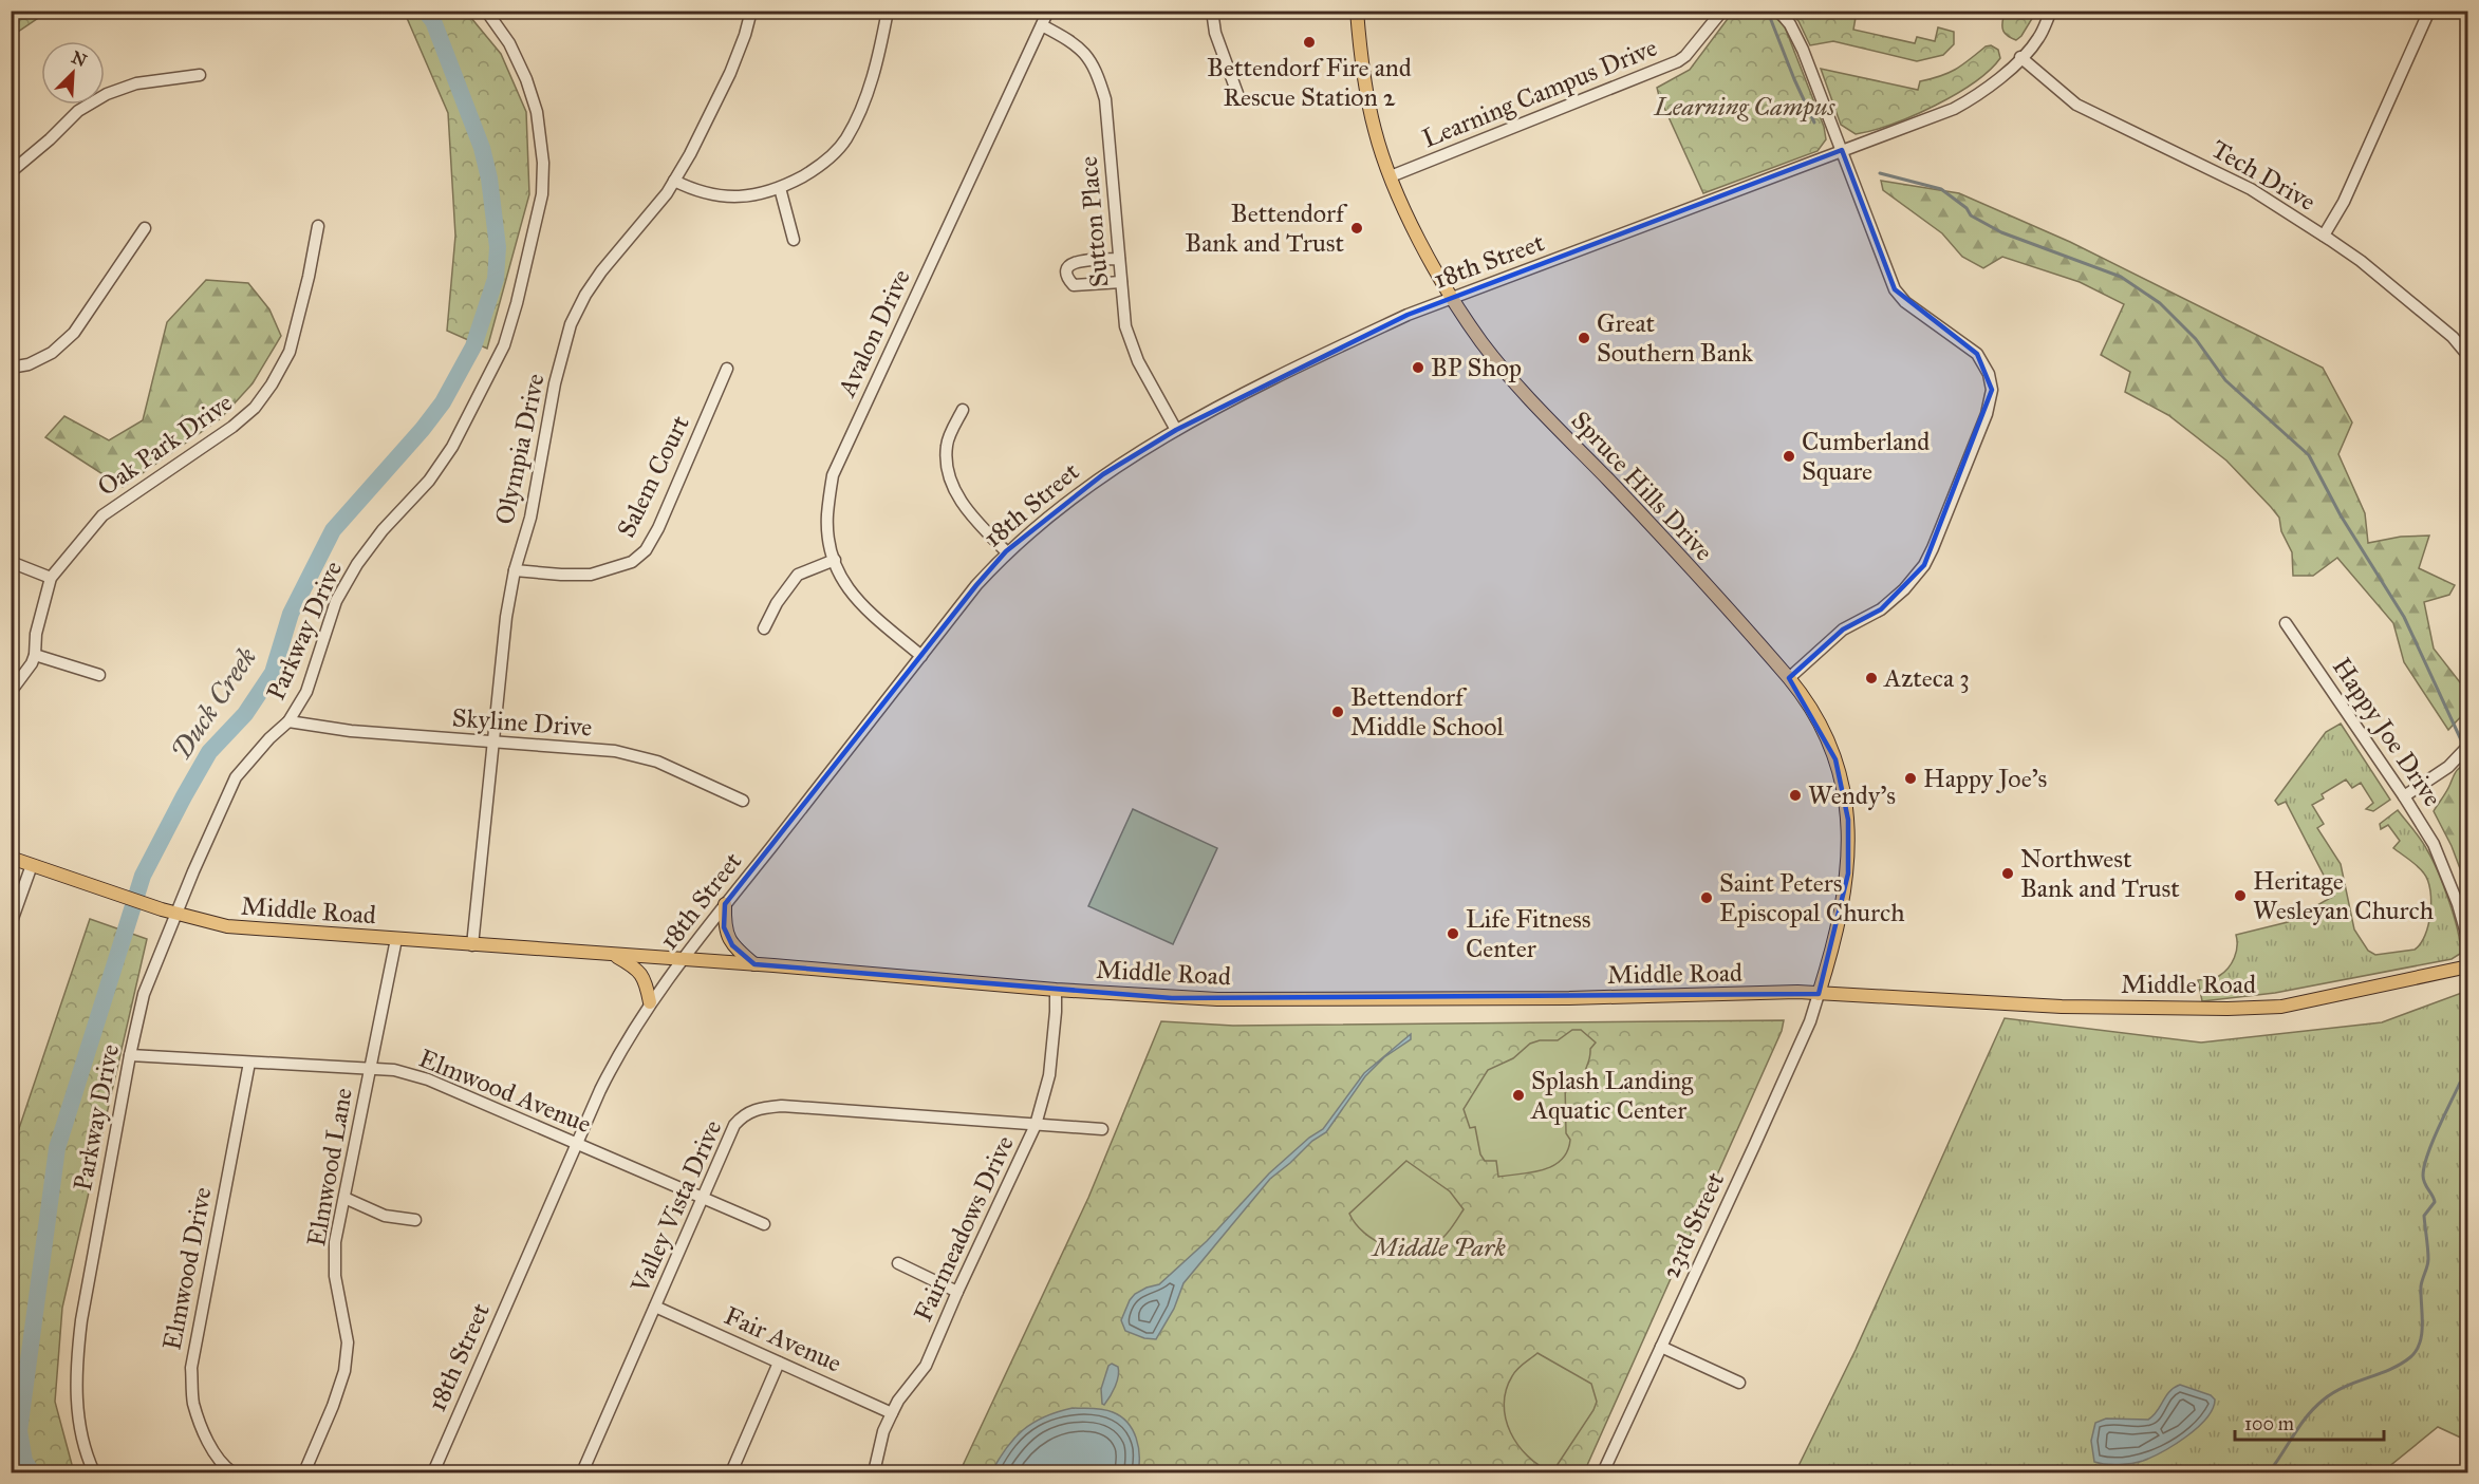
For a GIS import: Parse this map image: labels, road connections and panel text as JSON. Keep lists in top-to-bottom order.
{
  "streets": {
    "main road": ["Spruce Hills Drive", "Middle Road"],
    "street": [
      "Learning Campus Drive",
      "Tech Drive",
      "Sutton Place",
      "18th Street",
      "Avalon Drive",
      "Oak Park Drive",
      "Olympia Drive",
      "Salem Court",
      "Parkway Drive",
      "Skyline Drive",
      "Happy Joe Drive",
      "Elmwood Avenue",
      "Elmwood Lane",
      "Valley Vista Drive",
      "23rd Street",
      "Fairmeadows Drive",
      "Elmwood Drive",
      "Fair Avenue"
    ]
  },
  "crossings": [
    ["Learning Campus Drive", "Spruce Hills Drive"],
    ["Tech Drive", "18th Street"],
    ["Sutton Place", "18th Street"],
    ["Sutton Place", "Avalon Drive"],
    ["18th Street", "Avalon Drive"],
    ["18th Street", "Spruce Hills Drive"],
    ["18th Street", "Middle Road"],
    ["18th Street", "Elmwood Avenue"],
    ["Olympia Drive", "Salem Court"],
    ["Olympia Drive", "Skyline Drive"],
    ["Olympia Drive", "Middle Road"],
    ["Spruce Hills Drive", "Middle Road"],
    ["Spruce Hills Drive", "23rd Street"],
    ["Parkway Drive", "Skyline Drive"],
    ["Parkway Drive", "Middle Road"],
    ["Parkway Drive", "Elmwood Avenue"],
    ["Middle Road", "Elmwood Lane"],
    ["Middle Road", "23rd Street"],
    ["Middle Road", "Fairmeadows Drive"],
    ["Elmwood Avenue", "Elmwood Lane"],
    ["Elmwood Avenue", "Valley Vista Drive"],
    ["Elmwood Avenue", "Elmwood Drive"],
    ["Valley Vista Drive", "Fairmeadows Drive"],
    ["Valley Vista Drive", "Fair Avenue"],
    ["Fairmeadows Drive", "Fair Avenue"]
  ],
  "water": ["Duck Creek"],
  "parks": ["Learning Campus", "Middle Park"],
  "places": [
    "Bettendorf Fire and Rescue Station 2",
    "Bettendorf Bank and Trust",
    "Great Southern Bank",
    "BP Shop",
    "Cumberland Square",
    "Azteca 3",
    "Bettendorf Middle School",
    "Happy Joe's",
    "Wendy's",
    "Northwest Bank and Trust",
    "Heritage Wesleyan Church",
    "Saint Peters Episcopal Church",
    "Life Fitness Center",
    "Splash Landing Aquatic Center"
  ],
  "scale_bar": "100 m",
  "north": "top right"
}
